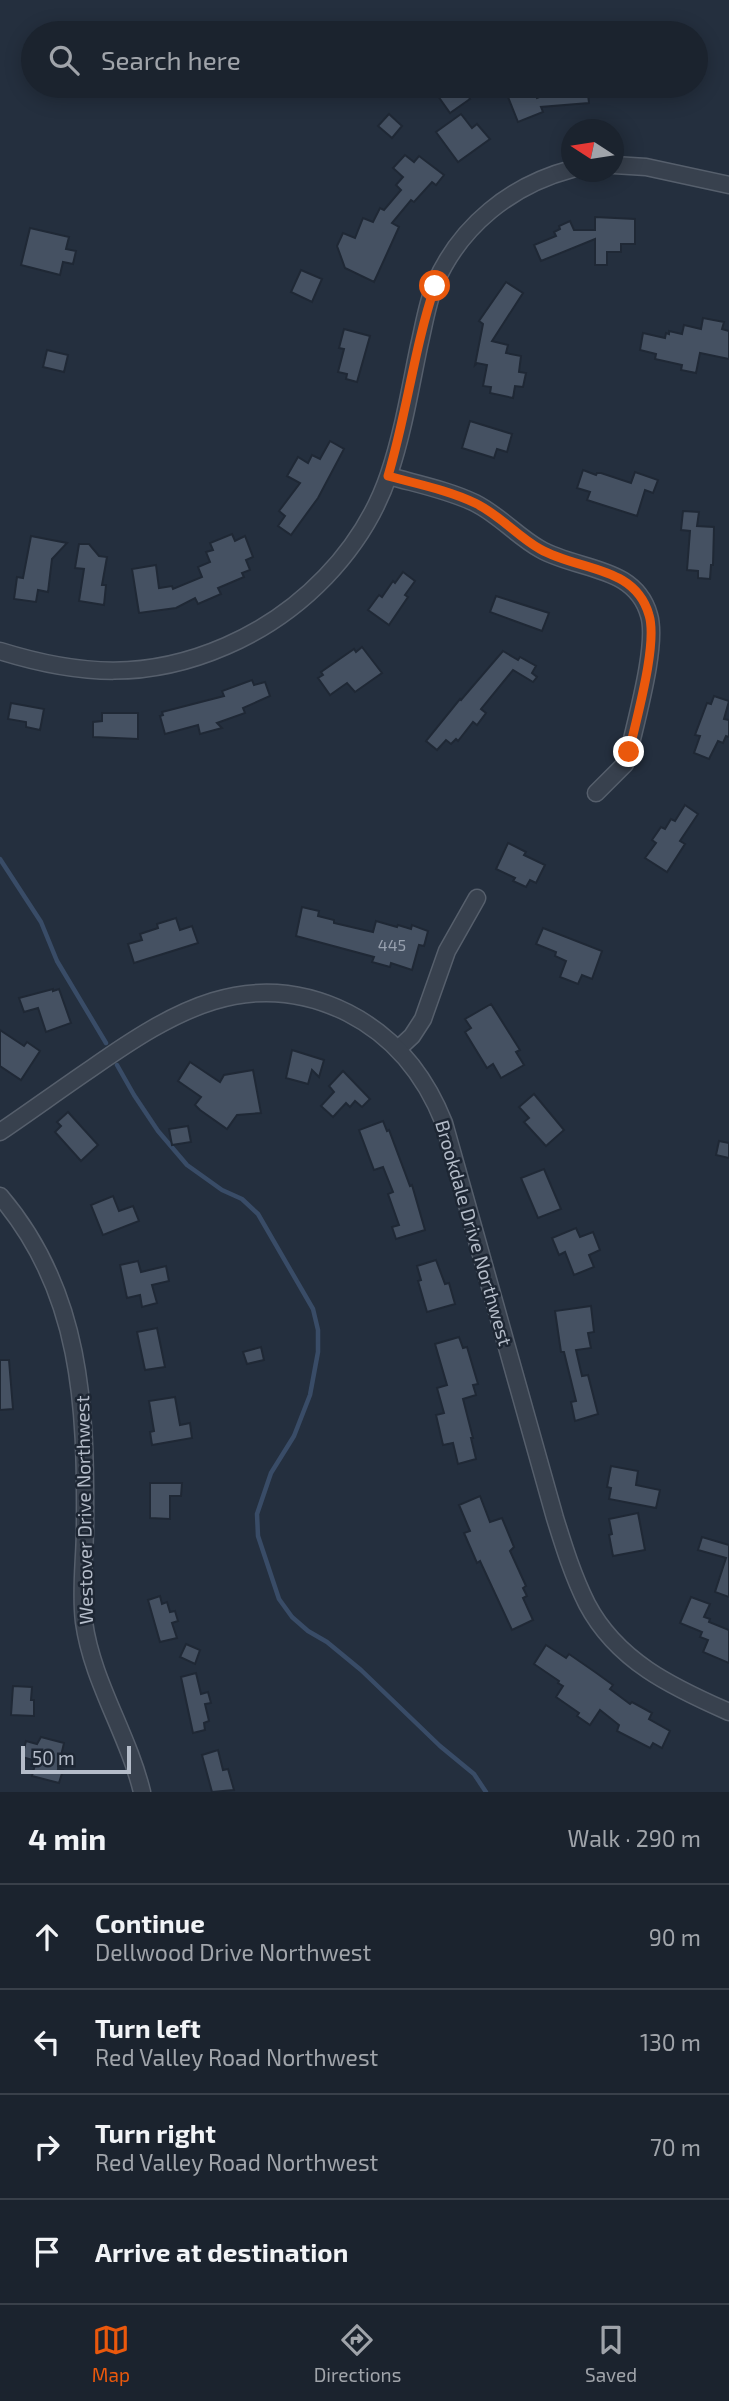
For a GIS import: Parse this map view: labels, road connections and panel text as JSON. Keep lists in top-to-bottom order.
{
  "streets": {
    "street": ["Brookdale Drive Northwest", "Westover Drive Northwest"]
  },
  "house_numbers": ["445"],
  "scale_bar": "50 m",
  "north": "left",
  "page": {
    "search": "Search here",
    "scale": "50 m",
    "heading": ["4 min", "Walk · 290 m"],
    "list": [
      ["Continue", "Dellwood Drive Northwest", "90 m"],
      ["Turn left", "Red Valley Road Northwest", "130 m"],
      ["Turn right", "Red Valley Road Northwest", "70 m"],
      "Arrive at destination"
    ],
    "nav": ["Map", "Directions", "Saved"]
  }
}
